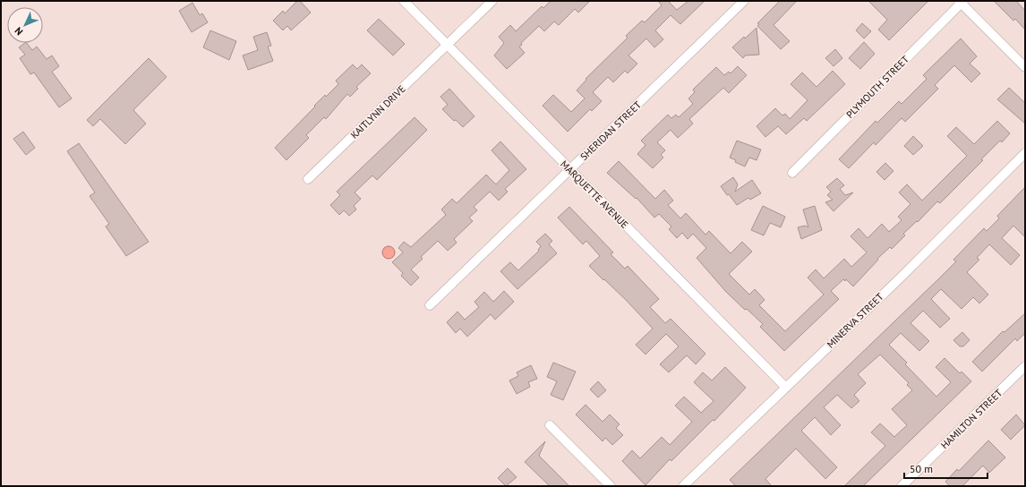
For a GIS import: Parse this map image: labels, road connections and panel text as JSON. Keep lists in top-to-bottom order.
{
  "streets": {
    "street": [
      "PLYMOUTH STREET",
      "KAITLYNN DRIVE",
      "SHERIDAN STREET",
      "MARQUETTE AVENUE",
      "MINERVA STREET",
      "HAMILTON STREET"
    ]
  },
  "crossings": [
    ["KAITLYNN DRIVE", "MARQUETTE AVENUE"],
    ["SHERIDAN STREET", "MARQUETTE AVENUE"],
    ["MARQUETTE AVENUE", "MINERVA STREET"]
  ],
  "scale_bar": "50 m",
  "north": "bottom left"
}
